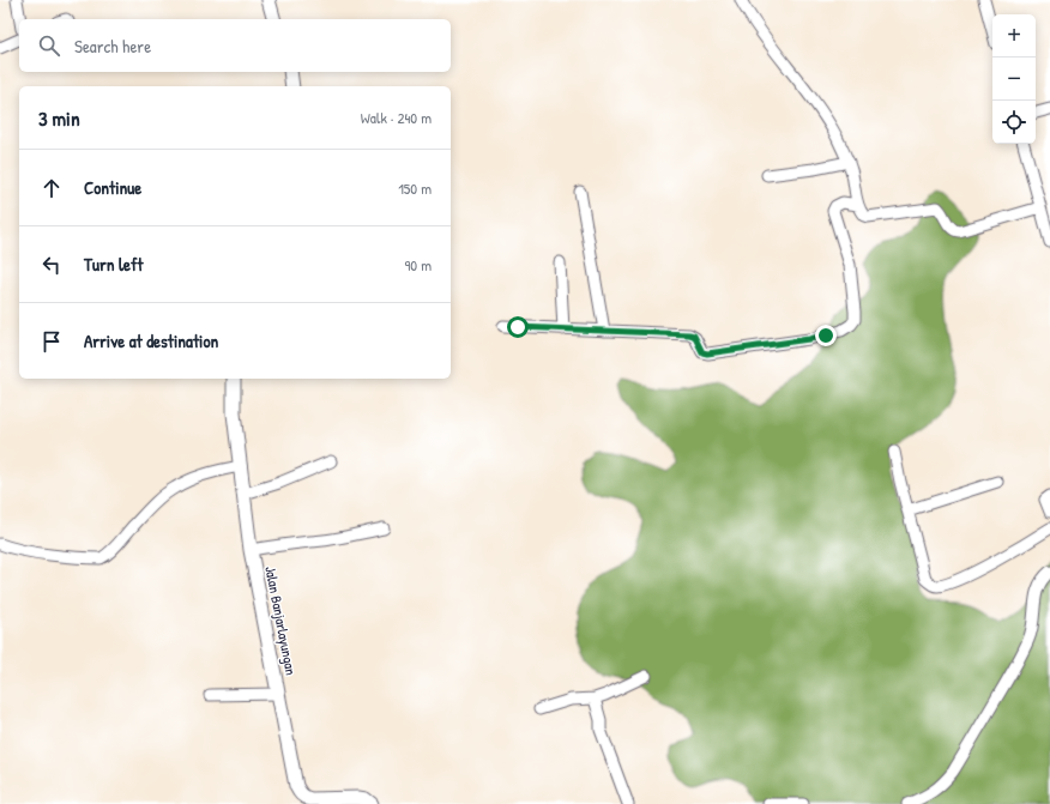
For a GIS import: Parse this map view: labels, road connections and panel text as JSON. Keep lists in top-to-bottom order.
{
  "streets": {
    "street": ["Jalan Banjarlayungan"]
  },
  "page": {
    "map_buttons": ["+", "−"],
    "search": "Search here",
    "heading": ["3 min", "Walk · 240 m"],
    "list": [
      ["Continue", "150 m"],
      ["Turn left", "90 m"],
      "Arrive at destination"
    ]
  }
}
